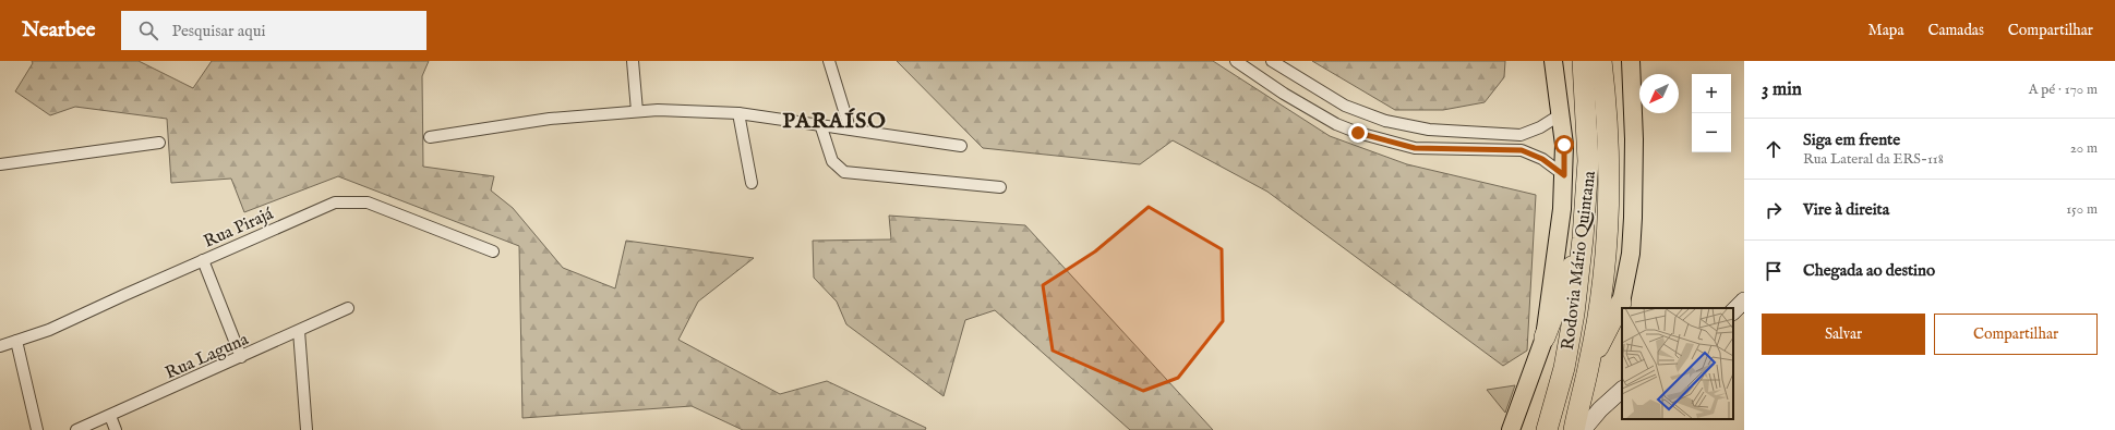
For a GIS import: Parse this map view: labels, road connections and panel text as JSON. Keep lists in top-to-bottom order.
{
  "streets": {
    "highway": ["Rodovia Mário Quintana"],
    "street": ["Rua Pirajá", "Rua Laguna"]
  },
  "districts": ["PARAÍSO"],
  "north": "bottom left",
  "page": {
    "header": "Nearbee",
    "search": "Pesquisar aqui",
    "nav": ["Mapa", "Camadas", "Compartilhar"],
    "heading": ["3 min", "A pé · 170 m"],
    "map_buttons": ["+", "−"],
    "list": [
      ["Siga em frente", "Rua Lateral da ERS-118", "20 m"],
      ["Vire à direita", "150 m"],
      "Chegada ao destino"
    ],
    "buttons": ["Salvar", "Compartilhar"]
  }
}
